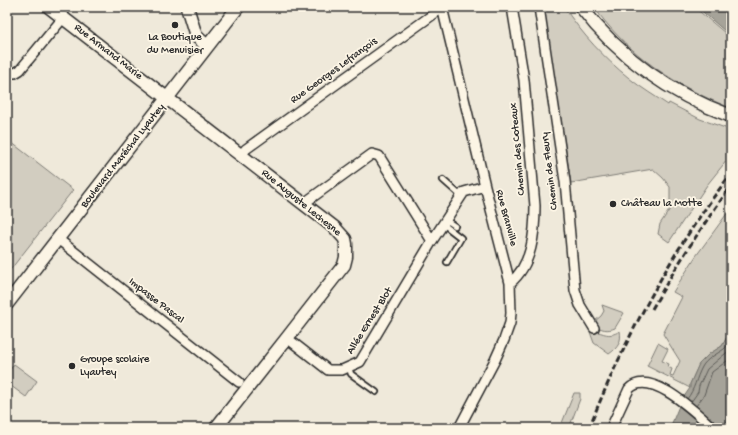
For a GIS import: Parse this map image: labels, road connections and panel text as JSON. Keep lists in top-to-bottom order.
{
  "streets": {
    "main road": ["Rue Armand Marie", "Boulevard Maréchal Lyautey", "Rue Auguste Lechesne"],
    "street": [
      "Rue Georges Lefrançois",
      "Chemin des Coteaux",
      "Chemin de Fleury",
      "Rue Branville",
      "Impasse Pascal",
      "Allée Ernest Blot"
    ]
  },
  "crossings": [
    ["Rue Armand Marie", "Boulevard Maréchal Lyautey"],
    ["Rue Armand Marie", "Rue Auguste Lechesne"],
    ["Rue Georges Lefrançois", "Rue Auguste Lechesne"],
    ["Rue Georges Lefrançois", "Rue Branville"],
    ["Chemin des Coteaux", "Rue Branville"],
    ["Boulevard Maréchal Lyautey", "Rue Auguste Lechesne"],
    ["Boulevard Maréchal Lyautey", "Impasse Pascal"],
    ["Rue Auguste Lechesne", "Allée Ernest Blot"]
  ],
  "places": ["La Boutique du Menuisier", "Château la Motte", "Groupe scolaire Lyautey"]
}
